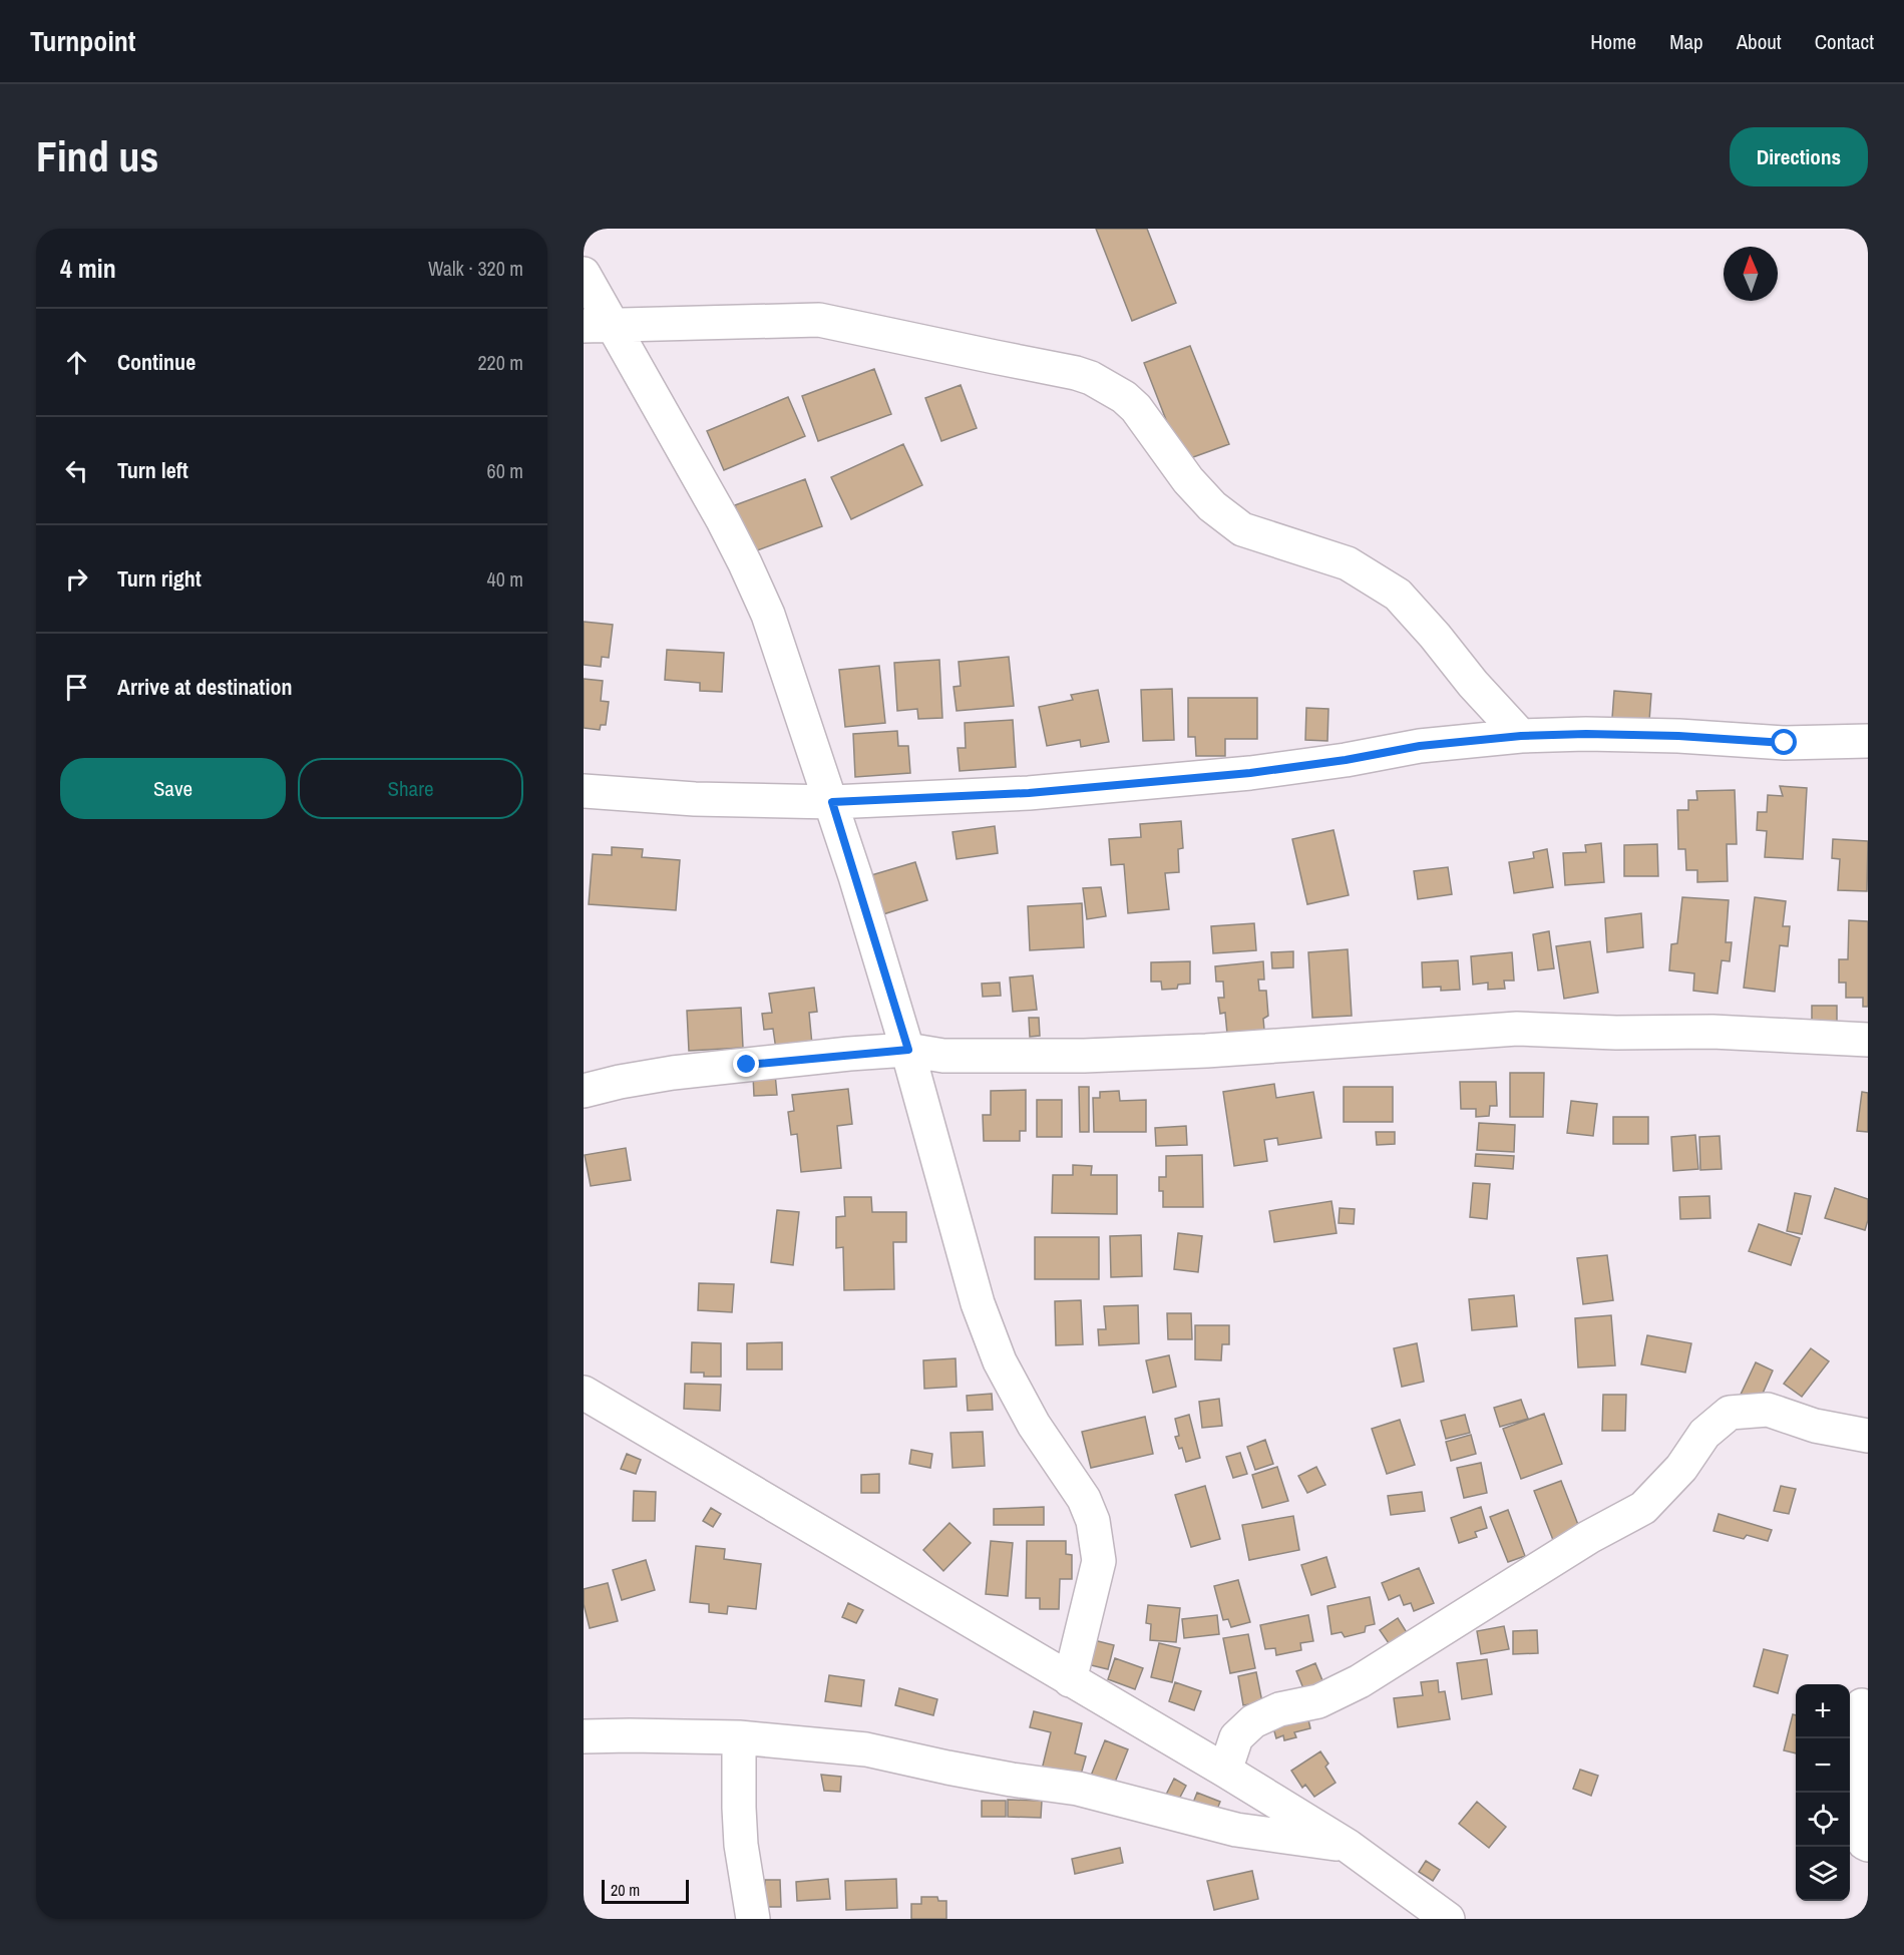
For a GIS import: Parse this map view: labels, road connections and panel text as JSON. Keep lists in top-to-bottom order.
{
  "scale_bar": "20 m",
  "north": "top",
  "page": {
    "header": "Turnpoint",
    "nav": [
      "Home",
      "Map",
      "About",
      "Contact"
    ],
    "buttons": [
      "Directions",
      ["Save", "Share"]
    ],
    "title": "Find us",
    "heading": ["4 min", "Walk · 320 m"],
    "list": [
      ["Continue", "220 m"],
      ["Turn left", "60 m"],
      ["Turn right", "40 m"],
      "Arrive at destination"
    ],
    "map_buttons": ["+", "−"],
    "scale": "20 m"
  }
}
